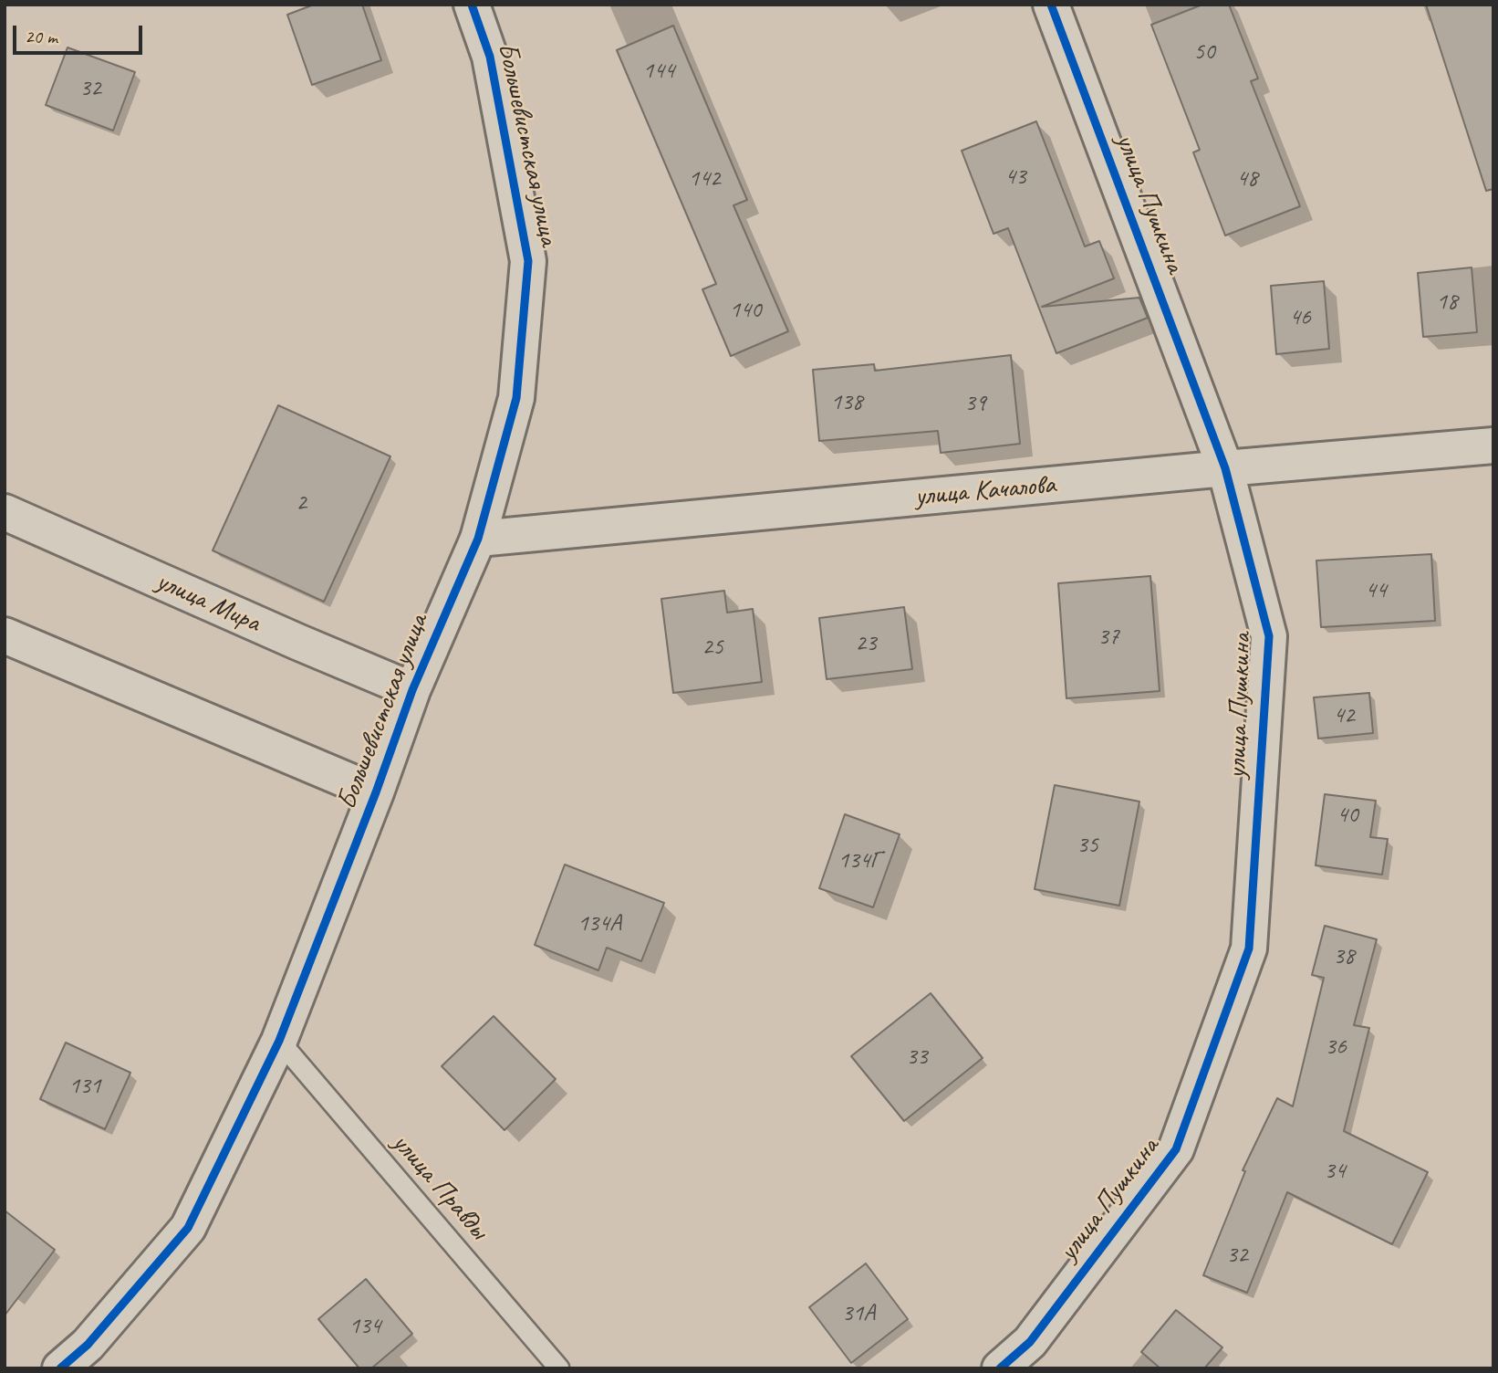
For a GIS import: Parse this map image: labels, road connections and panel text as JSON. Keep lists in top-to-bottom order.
{
  "streets": {
    "street": [
      "Большевистская улица",
      "улица Пушкина",
      "улица Качалова",
      "улица Мира"
    ],
    "lane": ["улица Правды"]
  },
  "crossings": [
    ["Большевистская улица", "улица Качалова"],
    ["Большевистская улица", "улица Мира"],
    ["Большевистская улица", "улица Правды"],
    ["улица Пушкина", "улица Качалова"]
  ],
  "house_numbers": [
    "50",
    "144",
    "32",
    "43",
    "142",
    "48",
    "18",
    "140",
    "46",
    "138",
    "39",
    "2",
    "44",
    "37",
    "23",
    "25",
    "42",
    "40",
    "35",
    "134Г",
    "134А",
    "38",
    "36",
    "33",
    "131",
    "34",
    "32",
    "31А",
    "134"
  ],
  "scale_bar": "20 m"
}
